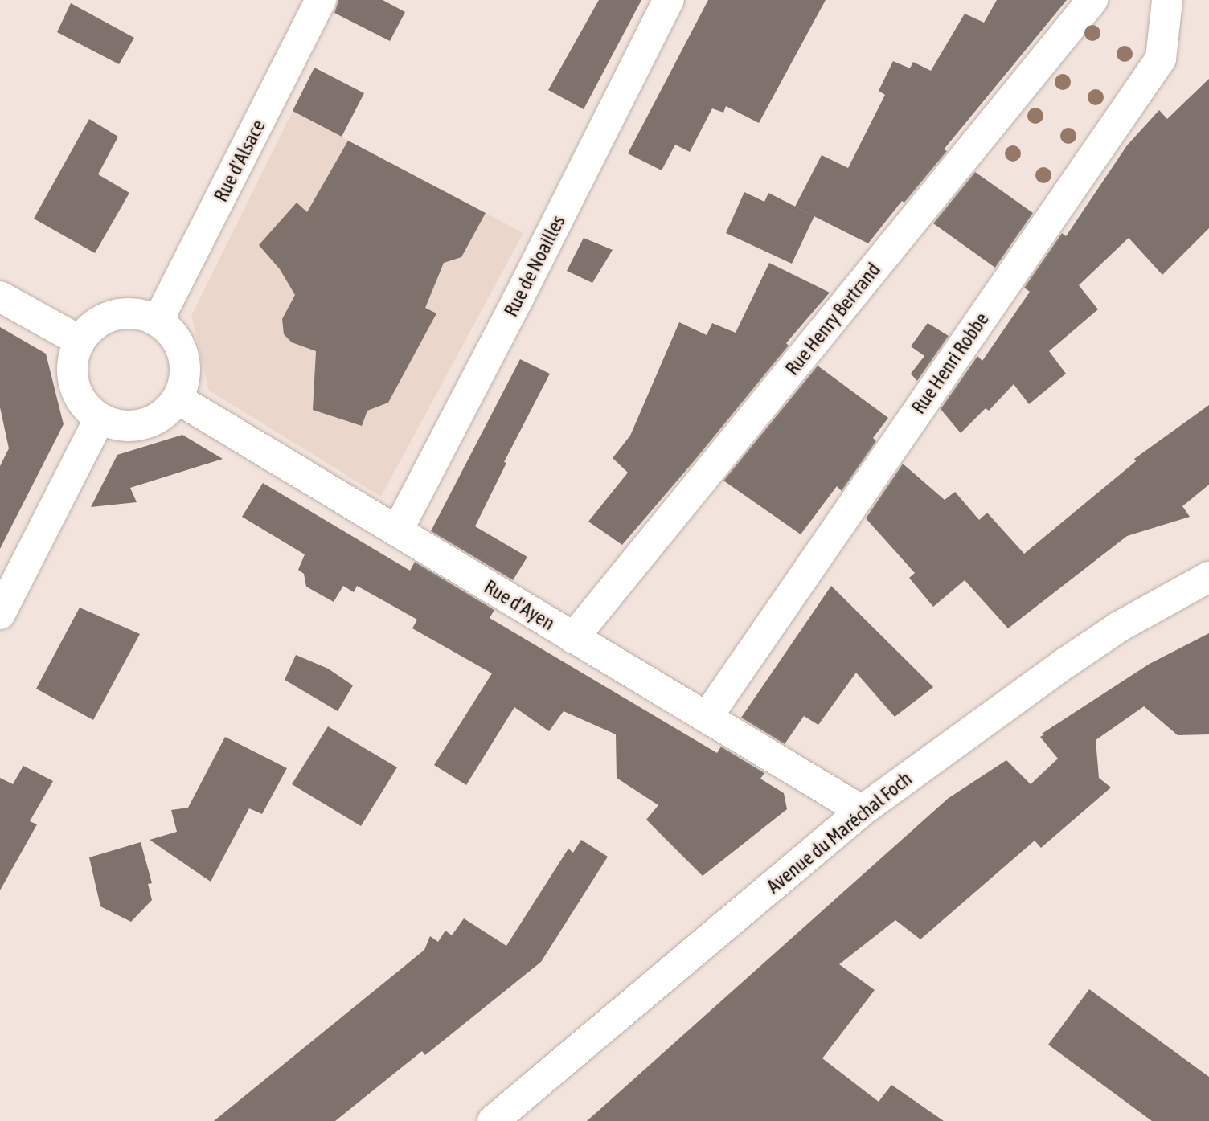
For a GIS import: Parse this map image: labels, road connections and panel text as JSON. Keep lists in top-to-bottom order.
{
  "streets": {
    "street": [
      "Rue d'Alsace",
      "Rue de Noailles",
      "Rue Henry Bertrand",
      "Rue Henri Robbe",
      "Rue d'Ayen",
      "Avenue du Maréchal Foch"
    ]
  },
  "crossings": [
    ["Rue d'Alsace", "Rue d'Ayen"],
    ["Rue de Noailles", "Rue d'Ayen"],
    ["Rue Henry Bertrand", "Rue d'Ayen"],
    ["Rue Henri Robbe", "Rue d'Ayen"],
    ["Rue d'Ayen", "Avenue du Maréchal Foch"]
  ]
}
